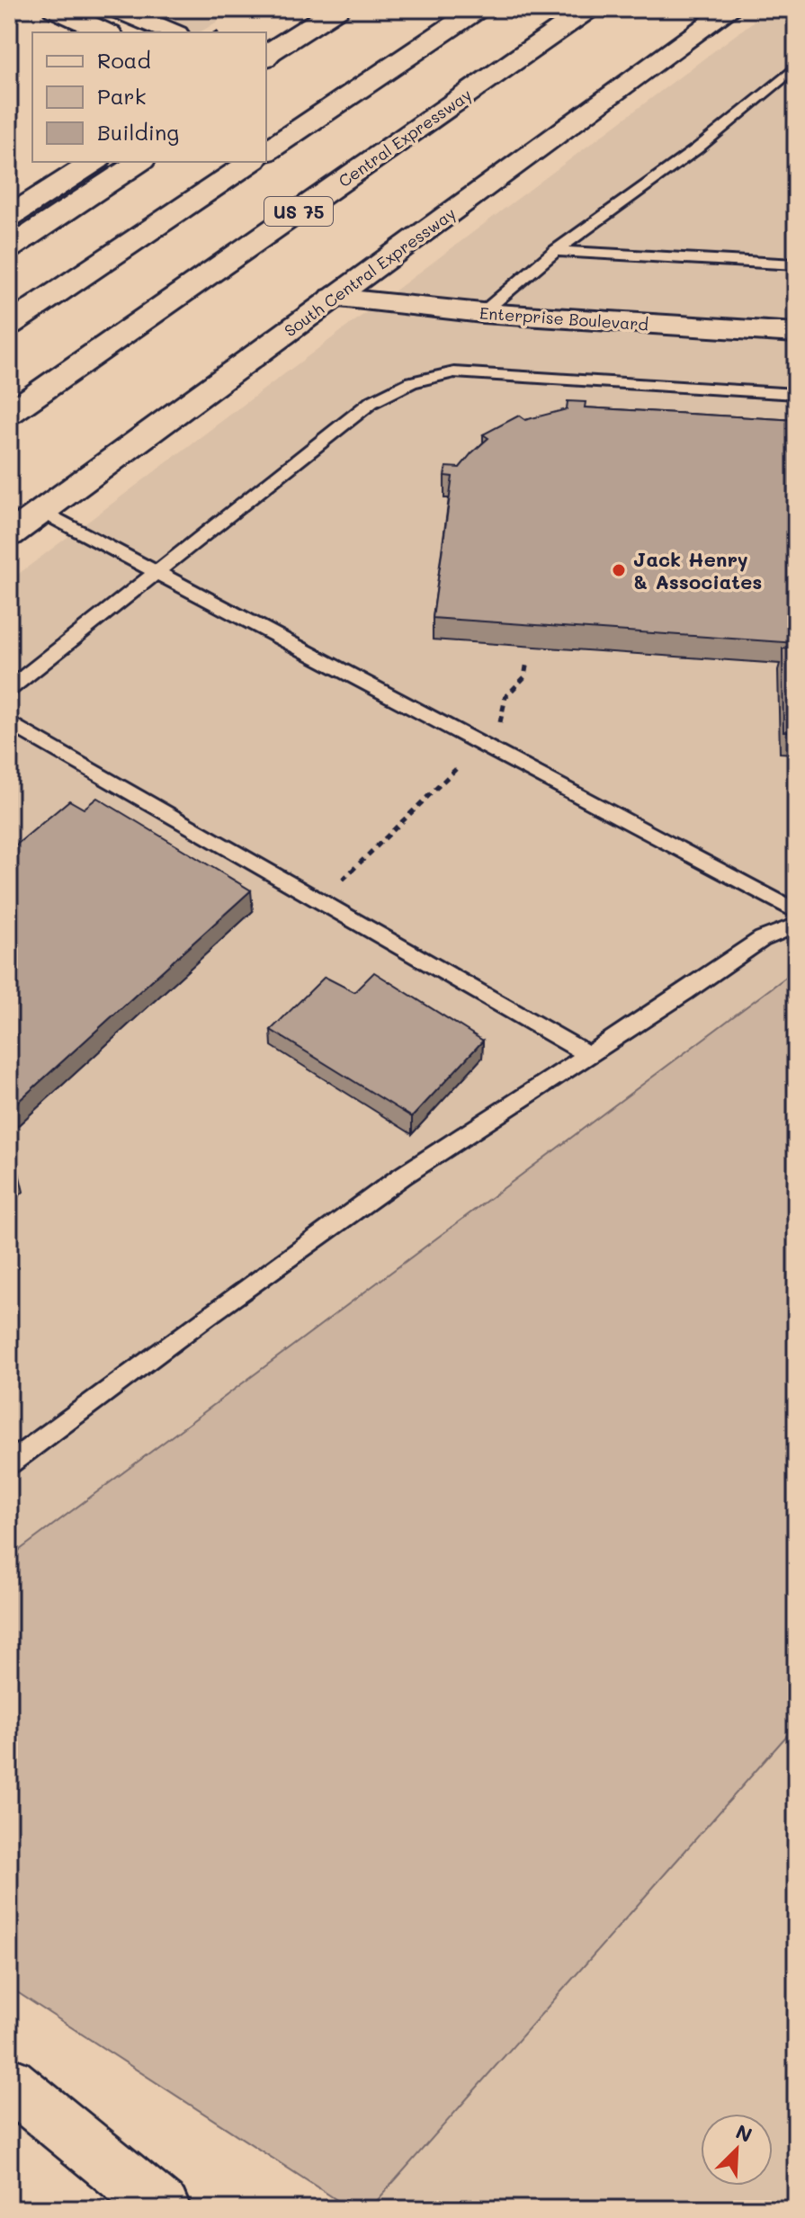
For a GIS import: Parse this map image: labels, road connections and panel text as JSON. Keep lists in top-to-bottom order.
{
  "streets": {
    "main road": [
      "Central Expressway",
      "US 75",
      "South Central Expressway",
      "Enterprise Boulevard"
    ]
  },
  "crossings": [
    ["South Central Expressway", "Enterprise Boulevard"]
  ],
  "places": ["Jack Henry & Associates"],
  "legend": ["Road", "Park", "Building"],
  "north": "top right"
}
